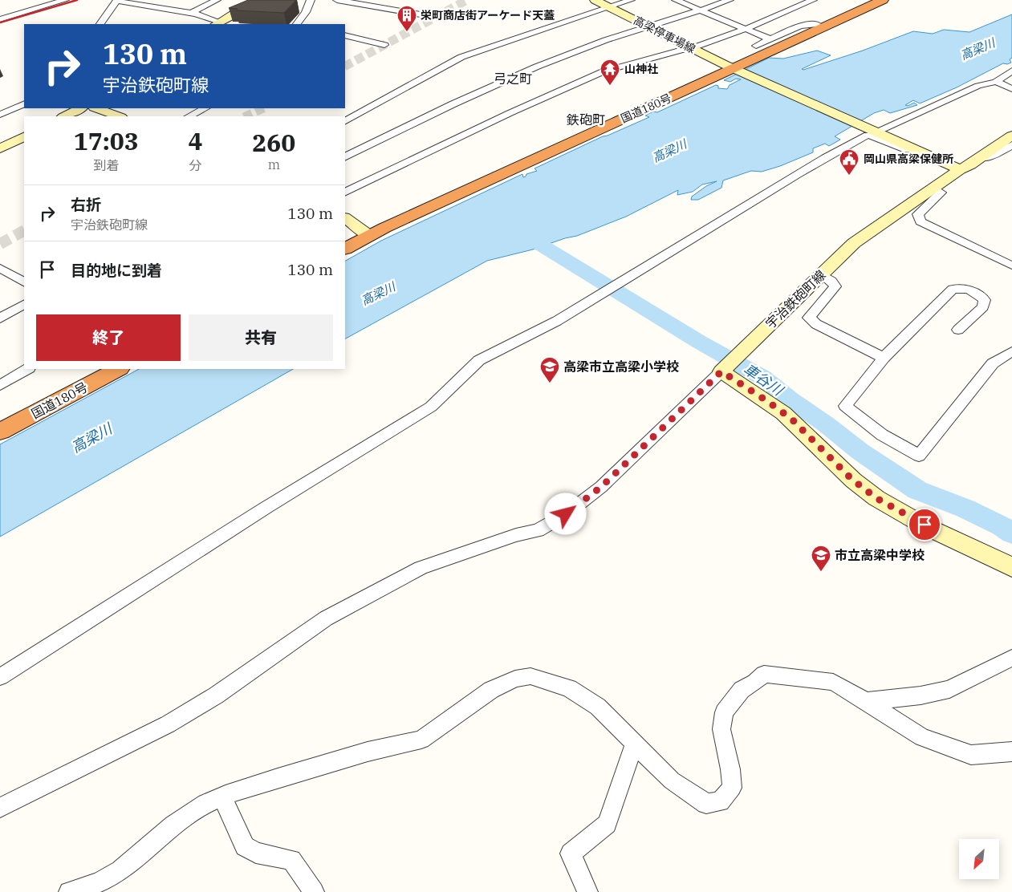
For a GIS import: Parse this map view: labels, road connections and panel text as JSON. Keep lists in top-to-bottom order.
{
  "streets": {
    "highway": ["国道180号"],
    "main road": ["高梁停車場線", "宇治鉄砲町線"]
  },
  "crossings": [
    ["高梁停車場線", "国道180号"]
  ],
  "districts": ["弓之町", "鉄砲町"],
  "water": ["高梁川", "車谷川"],
  "places": {
    "building": ["栄町商店街アーケード天蓋"],
    "temple": ["山神社"],
    "public building": ["岡山県高梁保健所"],
    "school or university": ["高梁市立高梁小学校", "市立高梁中学校"]
  },
  "north": "bottom left",
  "page": {
    "turn": ["130 m", "宇治鉄砲町線"],
    "eta": [
      "17:03",
      "到着",
      "4",
      "分",
      "260",
      "m"
    ],
    "list": [
      {
        "name": "右折",
        "note": "宇治鉄砲町線",
        "value": "130 m"
      },
      {
        "name": "目的地に到着",
        "value": "130 m"
      }
    ],
    "buttons": ["終了", "共有"]
  }
}
